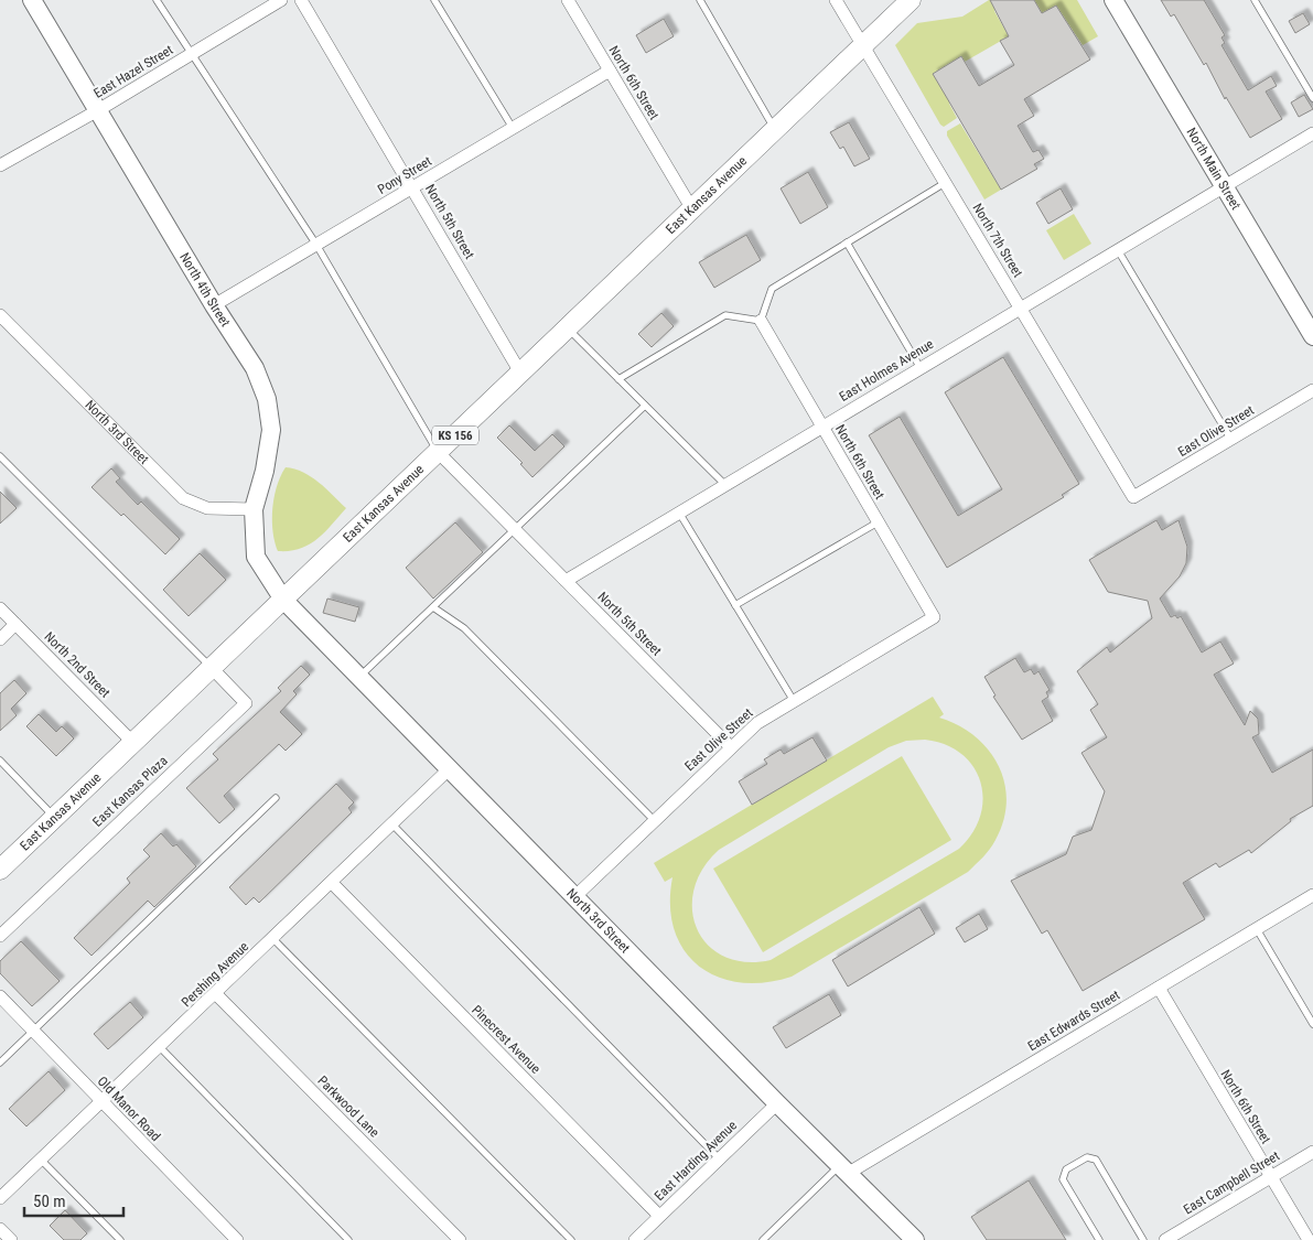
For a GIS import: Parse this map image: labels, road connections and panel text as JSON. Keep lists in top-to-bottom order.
{
  "streets": {
    "main road": [
      "North Main Street",
      "East Kansas Avenue",
      "North 4th Street",
      "North 3rd Street",
      "KS 156"
    ],
    "street": [
      "East Hazel Street",
      "North 6th Street",
      "Pony Street",
      "North 5th Street",
      "North 7th Street",
      "East Holmes Avenue",
      "East Olive Street",
      "North 2nd Street",
      "East Kansas Plaza",
      "Pershing Avenue",
      "East Edwards Street",
      "Pinecrest Avenue",
      "Parkwood Lane",
      "Old Manor Road",
      "East Harding Avenue",
      "East Campbell Street"
    ]
  },
  "crossings": [
    ["East Hazel Street", "North 4th Street"],
    ["North 6th Street", "Pony Street"],
    ["North 6th Street", "East Kansas Avenue"],
    ["North 6th Street", "East Holmes Avenue"],
    ["North 6th Street", "East Olive Street"],
    ["North 6th Street", "East Edwards Street"],
    ["North 6th Street", "East Campbell Street"],
    ["North Main Street", "East Holmes Avenue"],
    ["Pony Street", "North 5th Street"],
    ["Pony Street", "North 4th Street"],
    ["East Kansas Avenue", "North 5th Street"],
    ["East Kansas Avenue", "North 7th Street"],
    ["East Kansas Avenue", "North 4th Street"],
    ["East Kansas Avenue", "North 3rd Street"],
    ["East Kansas Avenue", "North 2nd Street"],
    ["East Kansas Avenue", "East Kansas Plaza"],
    ["North 5th Street", "East Holmes Avenue"],
    ["North 5th Street", "East Olive Street"],
    ["North 7th Street", "East Holmes Avenue"],
    ["North 7th Street", "East Olive Street"],
    ["North 4th Street", "North 3rd Street"],
    ["East Olive Street", "North 3rd Street"],
    ["North 3rd Street", "Pershing Avenue"],
    ["North 3rd Street", "East Edwards Street"],
    ["North 3rd Street", "East Harding Avenue"],
    ["Pershing Avenue", "Pinecrest Avenue"],
    ["Pershing Avenue", "Parkwood Lane"],
    ["Pershing Avenue", "Old Manor Road"],
    ["Pinecrest Avenue", "East Harding Avenue"]
  ],
  "scale_bar": "50 m"
}
